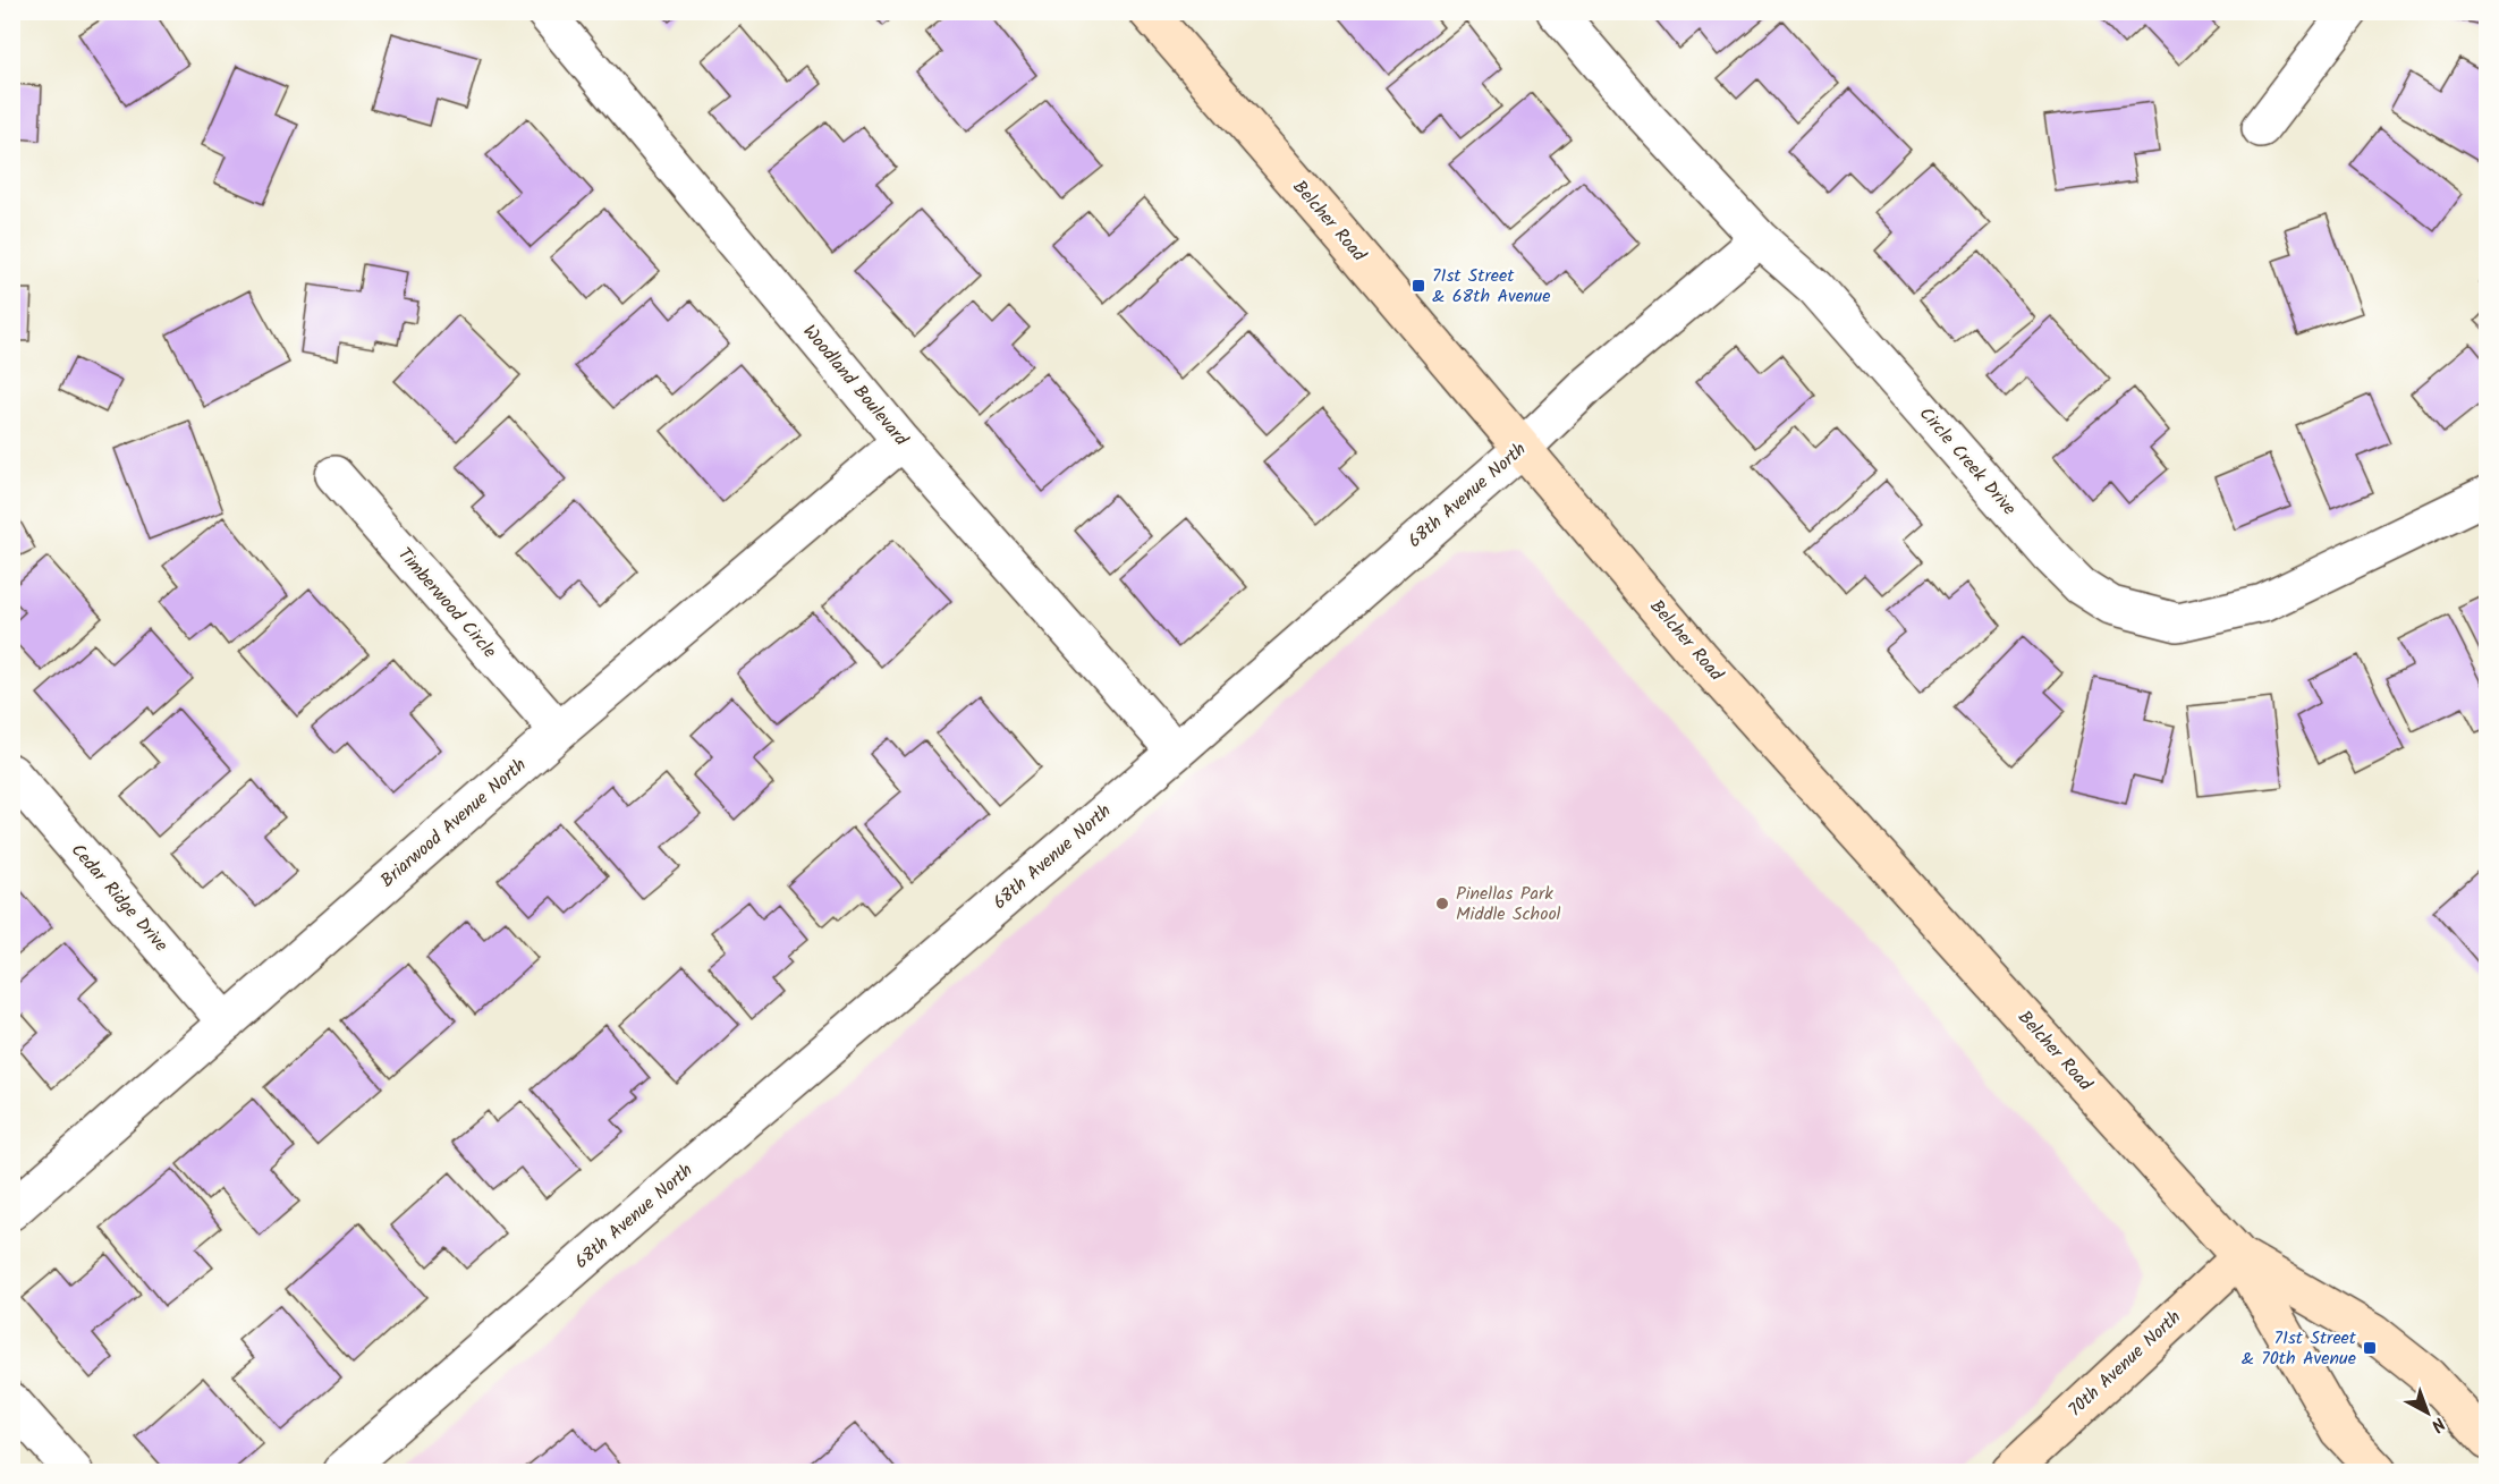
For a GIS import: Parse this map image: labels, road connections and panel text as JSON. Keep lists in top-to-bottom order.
{
  "streets": {
    "main road": ["Belcher Road", "70th Avenue North"],
    "street": [
      "Woodland Boulevard",
      "Circle Creek Drive",
      "68th Avenue North",
      "Timberwood Circle",
      "Briarwood Avenue North",
      "Cedar Ridge Drive"
    ]
  },
  "crossings": [
    ["Belcher Road", "68th Avenue North"],
    ["Belcher Road", "70th Avenue North"],
    ["Woodland Boulevard", "68th Avenue North"],
    ["Woodland Boulevard", "Briarwood Avenue North"],
    ["Circle Creek Drive", "68th Avenue North"],
    ["Timberwood Circle", "Briarwood Avenue North"],
    ["Briarwood Avenue North", "Cedar Ridge Drive"]
  ],
  "places": {
    "transit": ["71st Street & 68th Avenue", "71st Street & 70th Avenue"],
    "other": ["Pinellas Park Middle School"]
  },
  "north": "bottom right"
}
